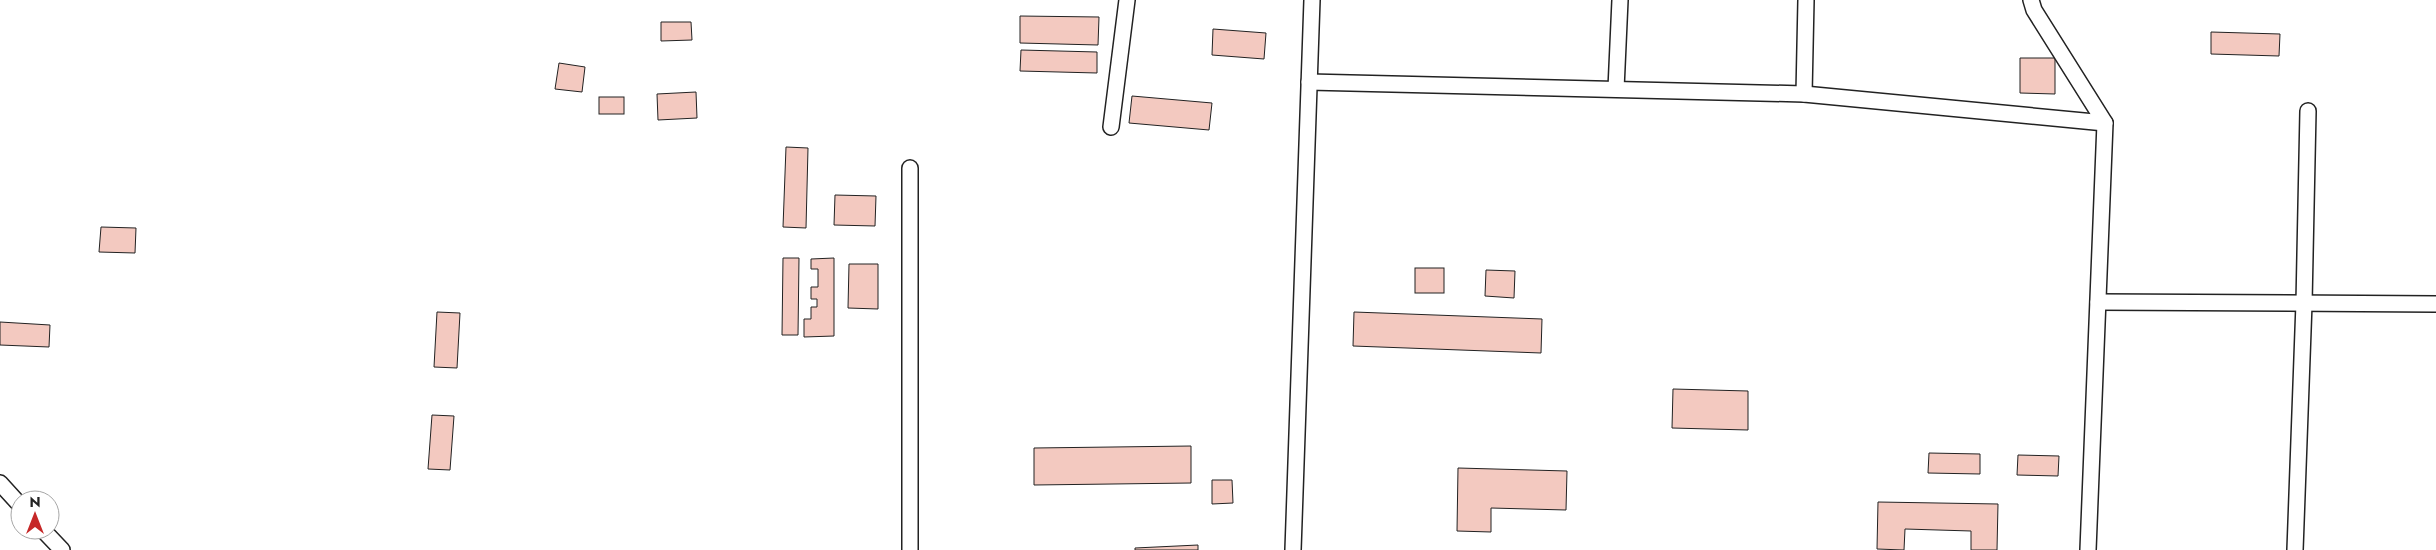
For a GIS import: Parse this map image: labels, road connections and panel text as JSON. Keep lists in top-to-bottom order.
{
  "north": "top"
}
